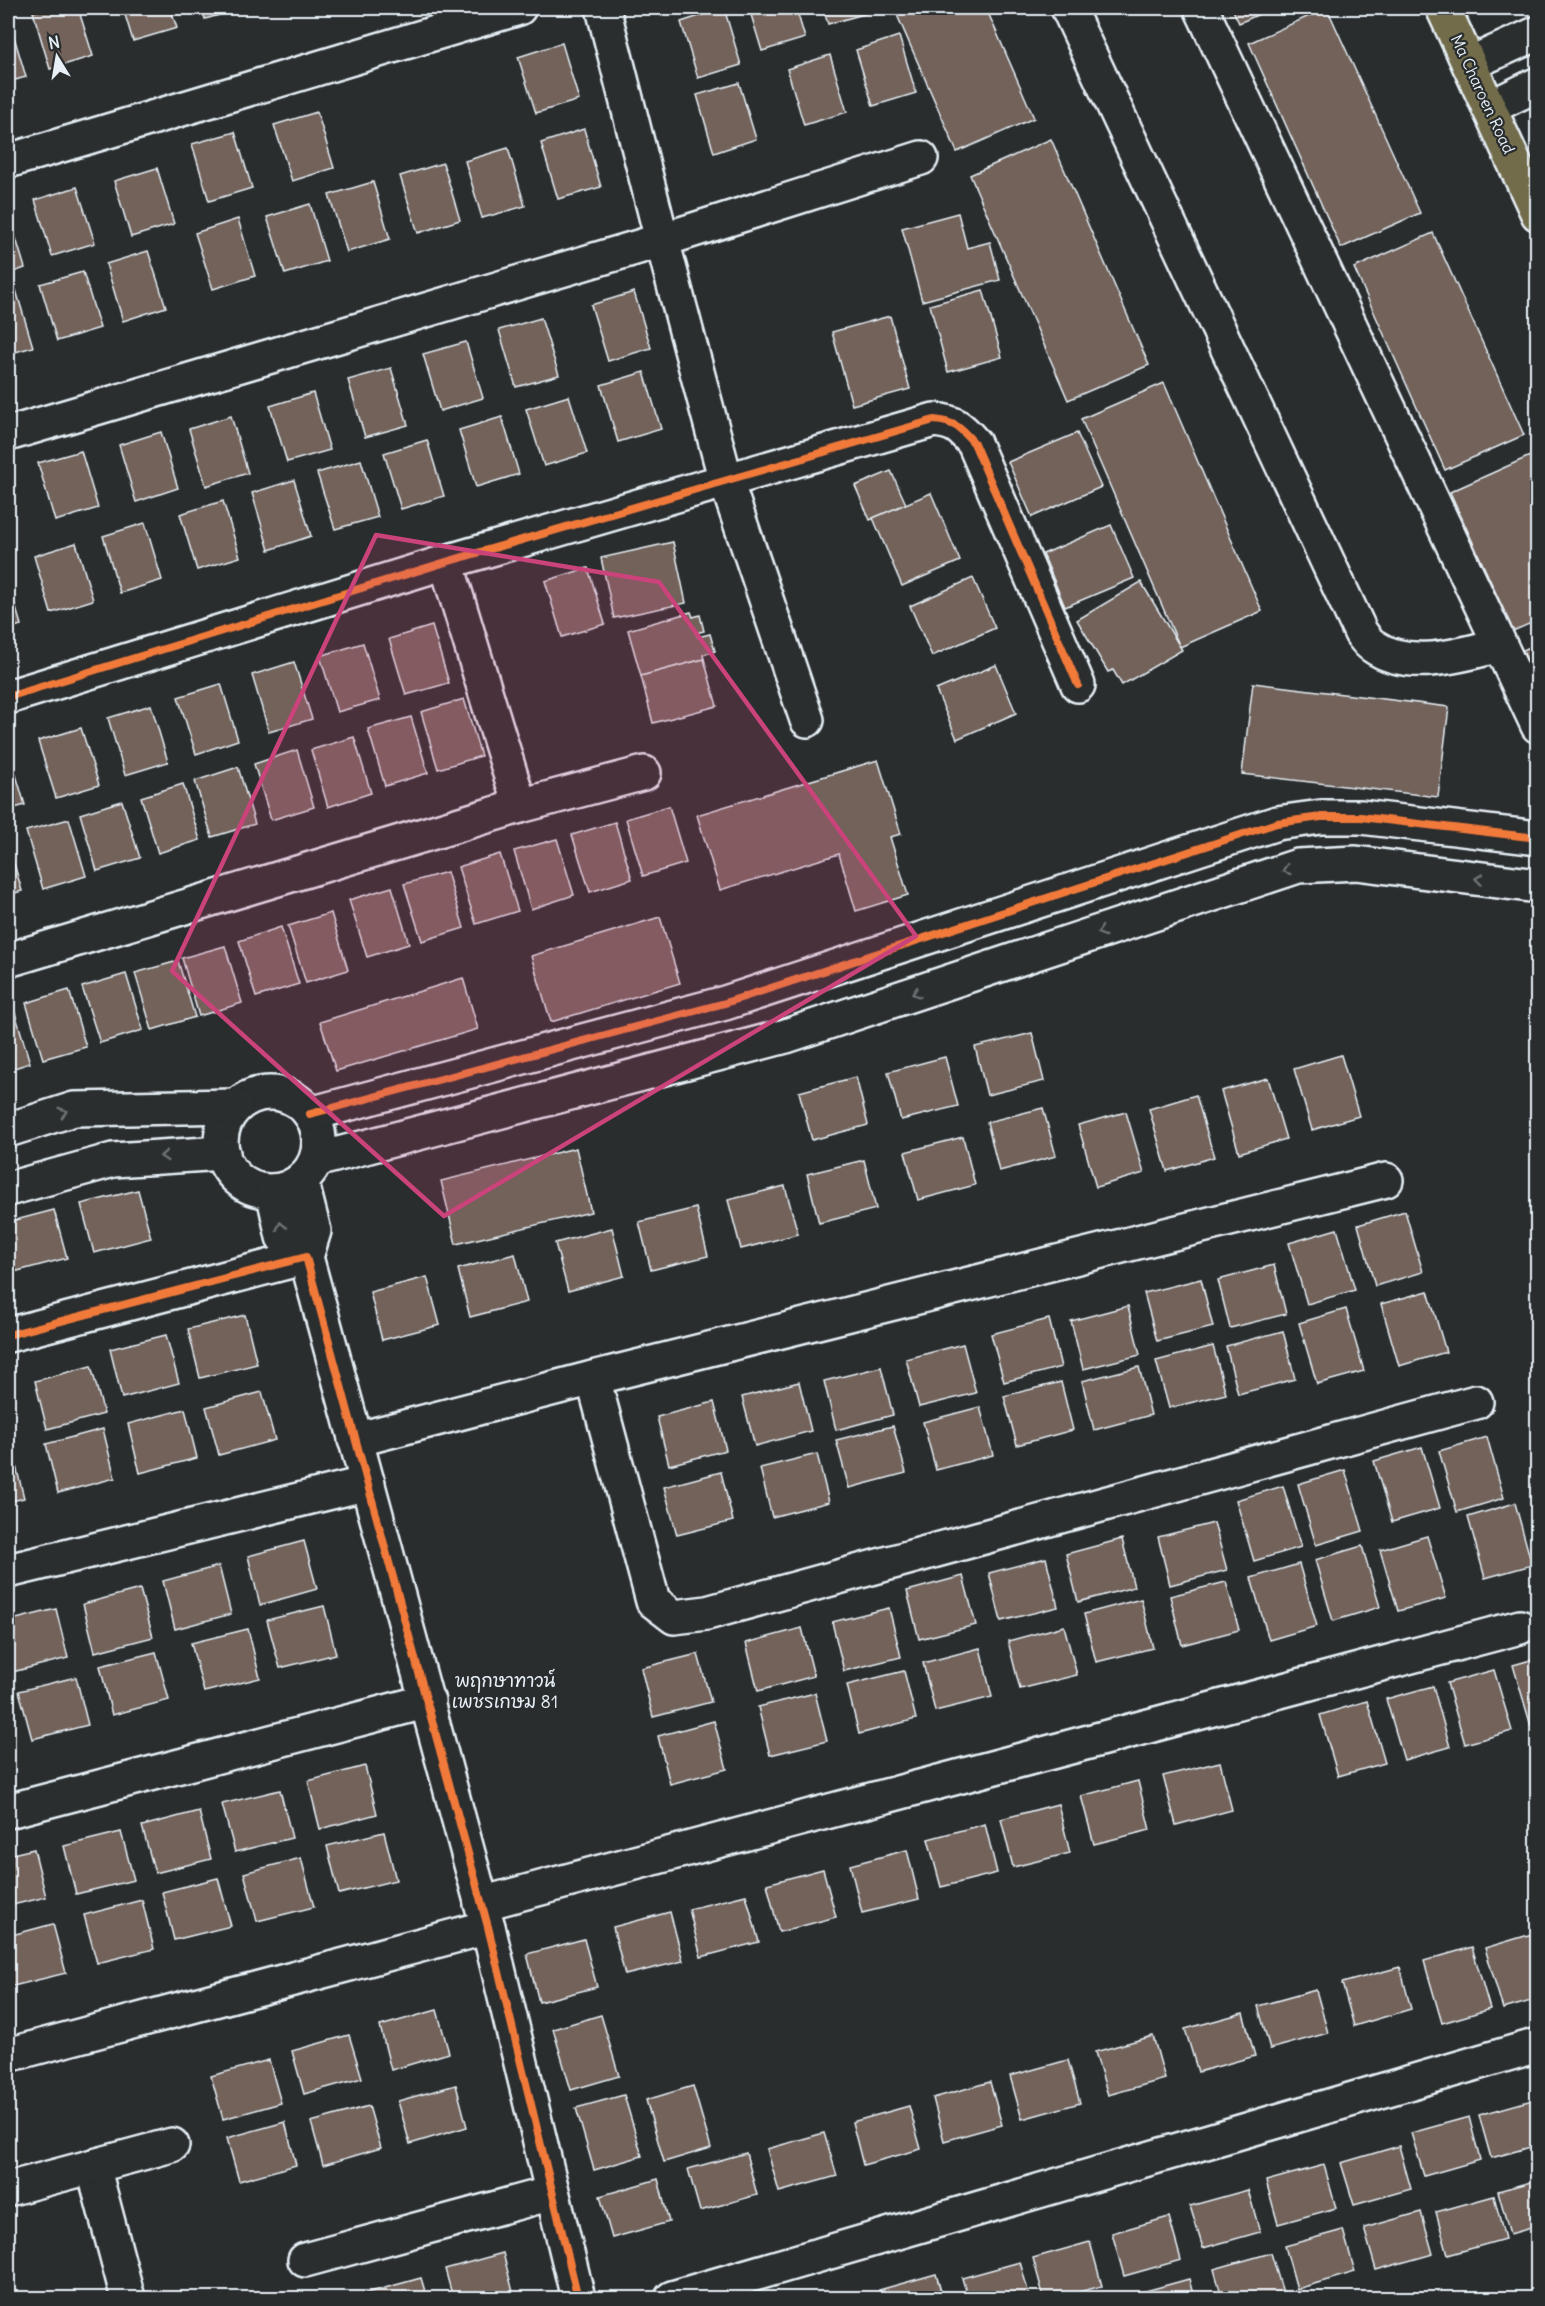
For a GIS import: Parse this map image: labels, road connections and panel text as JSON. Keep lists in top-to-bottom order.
{
  "streets": {
    "main road": ["Ma Charoen Road"]
  },
  "districts": ["พฤกษาทาวน์ เพชรเกษม 81"],
  "north": "top"
}
